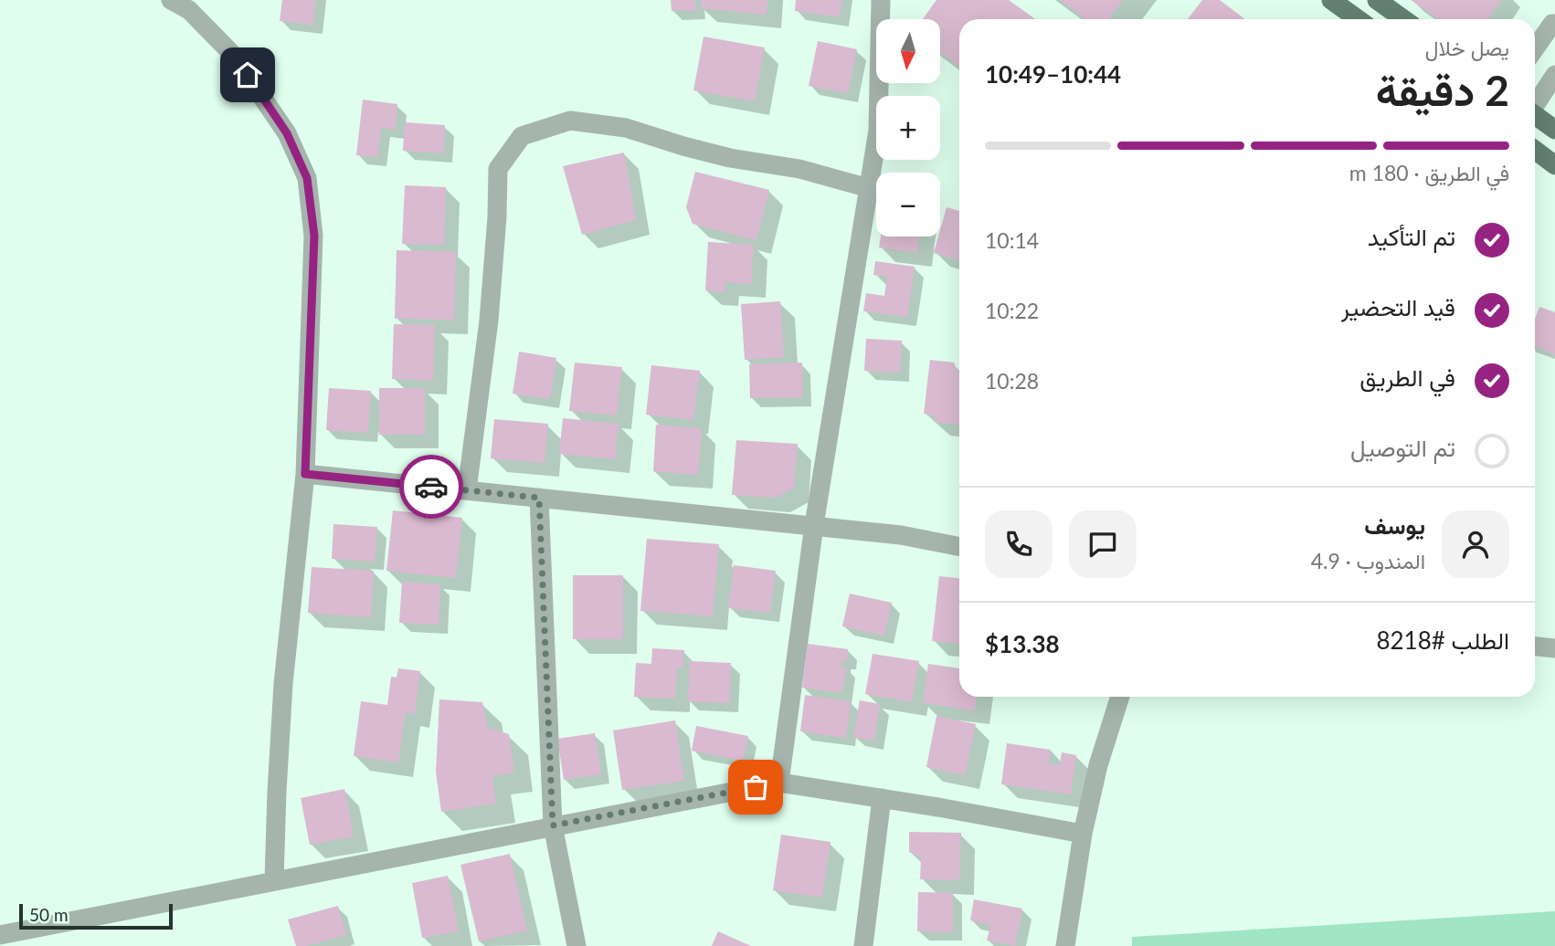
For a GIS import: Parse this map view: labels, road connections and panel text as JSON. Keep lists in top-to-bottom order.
{
  "scale_bar": "50 m",
  "north": "bottom",
  "page": {
    "map_buttons": ["+", "−"],
    "heading": ["2 دقيقة", "يصل خلال", "10:44–10:49"],
    "panel": [
      "يوسف",
      "المندوب · 4.9",
      "الطلب #8218",
      "$13.38"
    ],
    "bar": "في الطريق · 180 m",
    "list": [
      ["تم التأكيد", "10:14"],
      ["قيد التحضير", "10:22"],
      ["في الطريق", "10:28"],
      "تم التوصيل"
    ],
    "scale": "50 m"
  }
}
